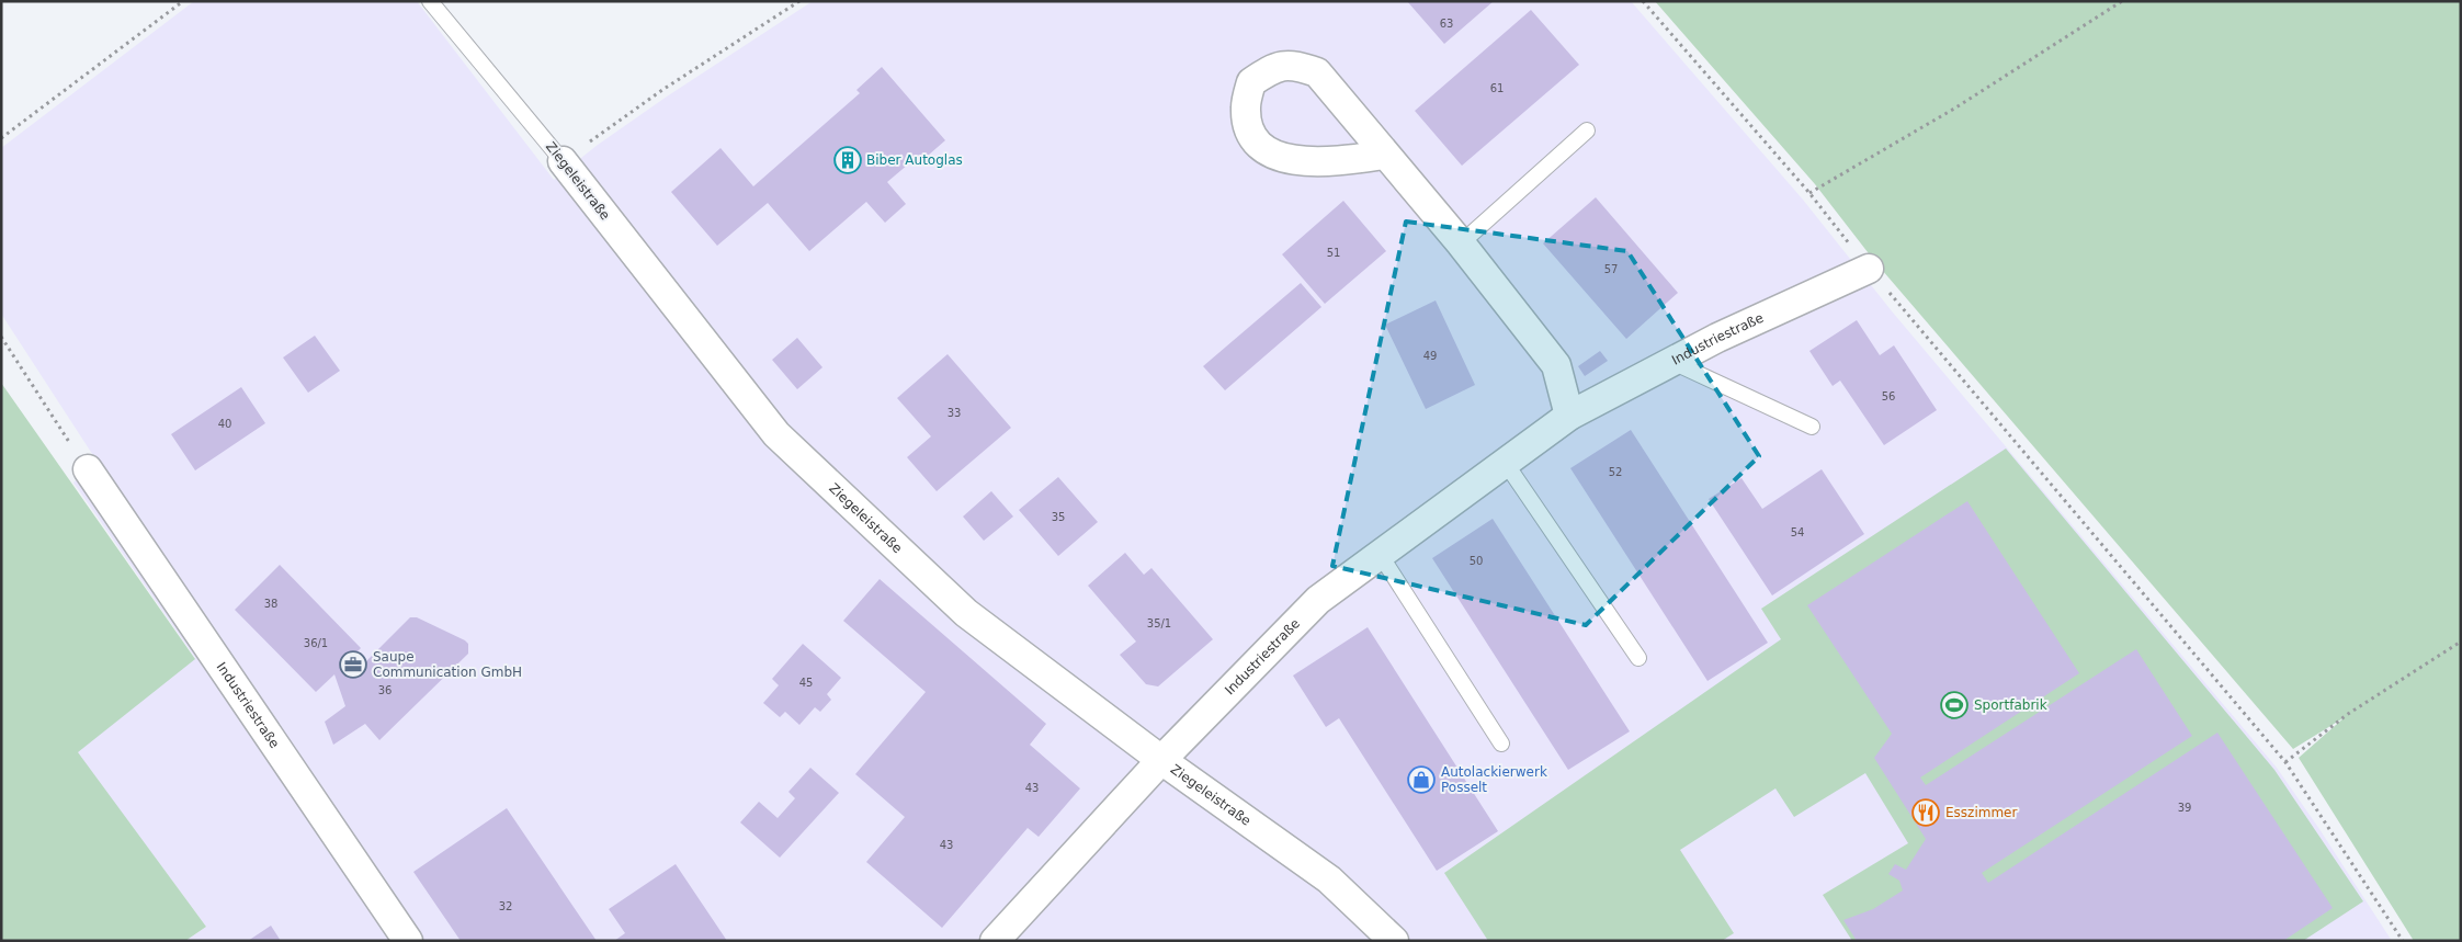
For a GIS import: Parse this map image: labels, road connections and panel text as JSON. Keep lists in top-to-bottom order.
{
  "streets": {
    "street": ["Ziegeleistraße", "Industriestraße"]
  },
  "crossings": [
    ["Ziegeleistraße", "Industriestraße"]
  ],
  "places": {
    "building": ["Biber Autoglas"],
    "office": ["Saupe Communication GmbH"],
    "sports": ["Sportfabrik"],
    "shop": ["Autolackierwerk Posselt"],
    "restaurant": ["Esszimmer"]
  },
  "house_numbers": [
    "63",
    "61",
    "51",
    "57",
    "49",
    "56",
    "33",
    "40",
    "52",
    "35",
    "54",
    "50",
    "38",
    "35/1",
    "36/1",
    "45",
    "36",
    "43",
    "39",
    "43",
    "32"
  ]
}
